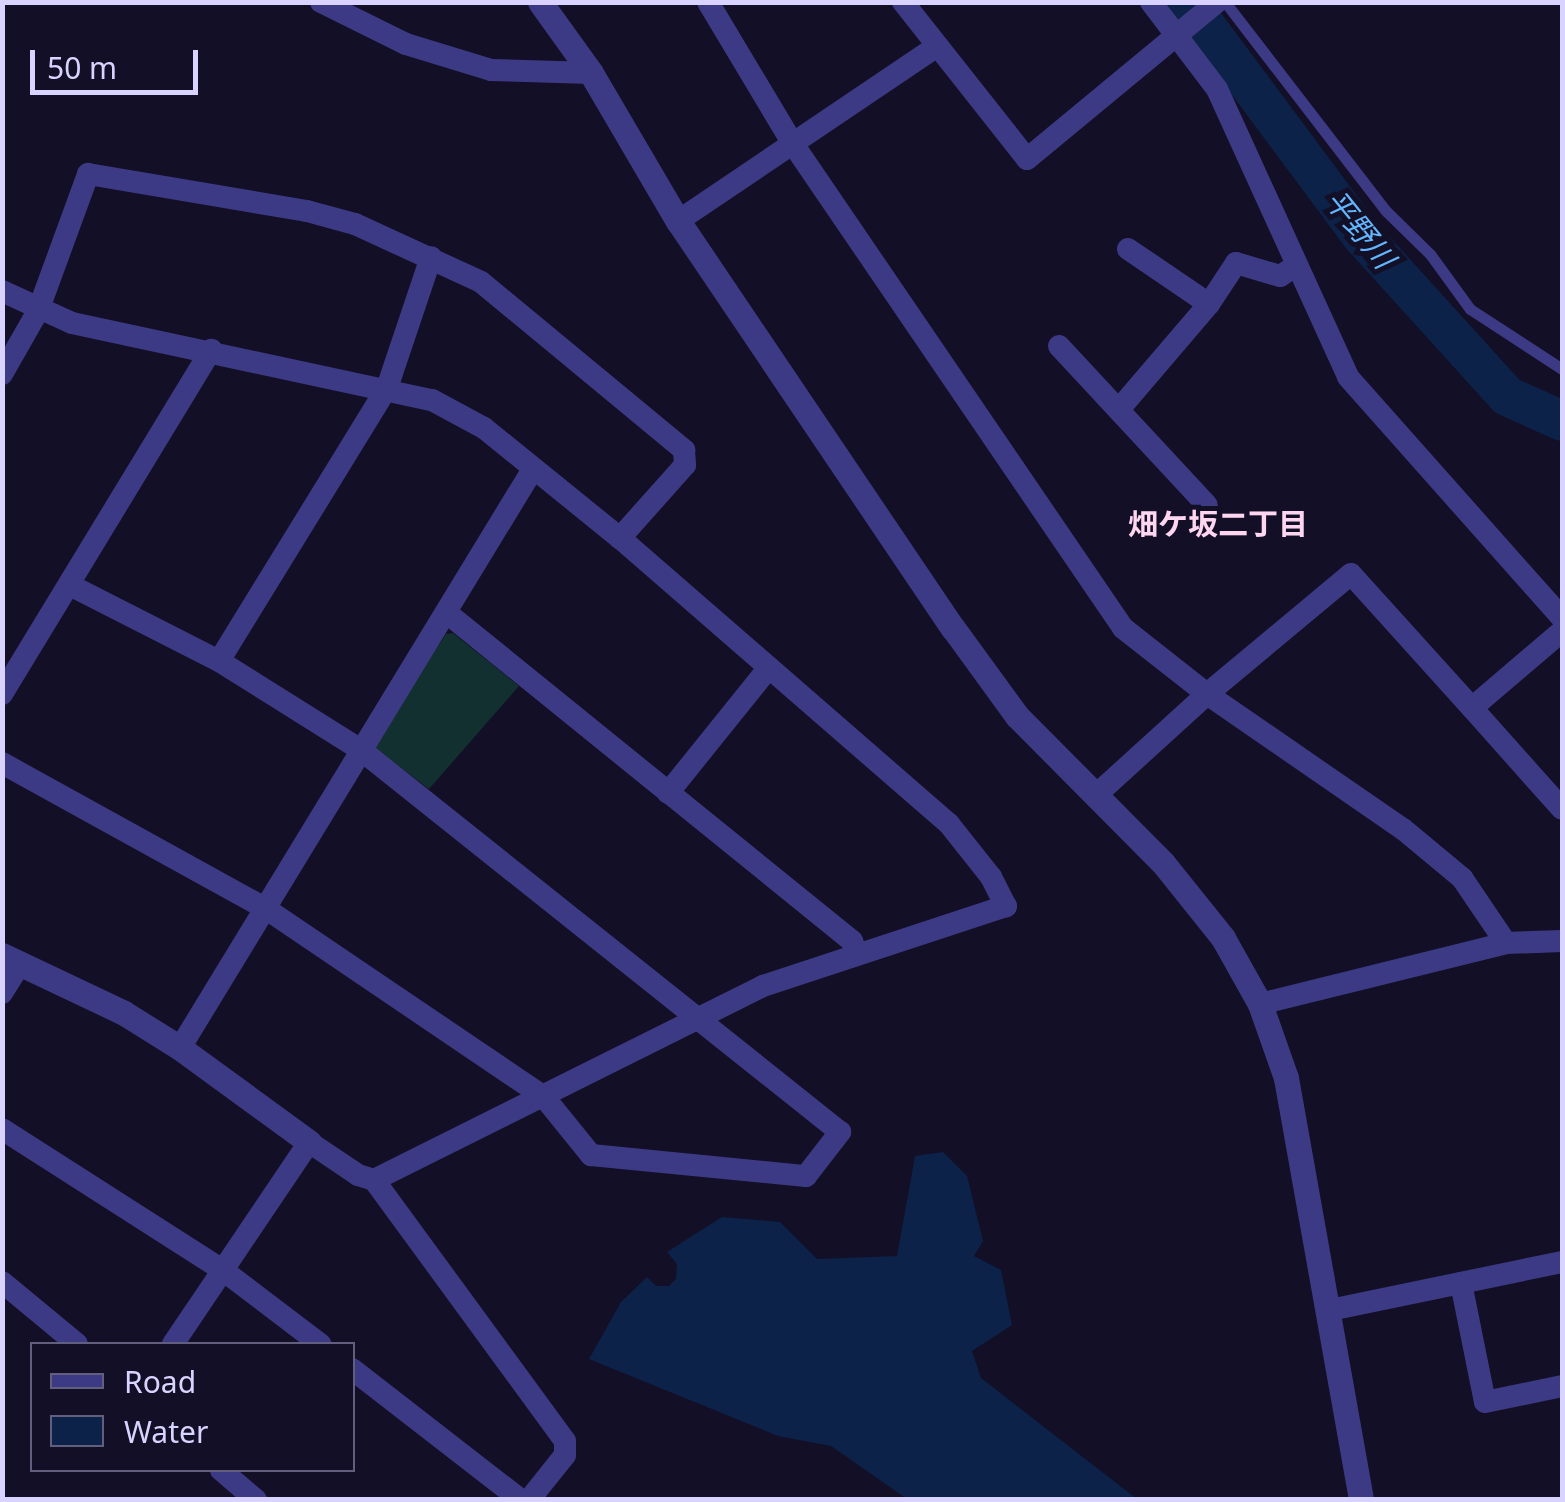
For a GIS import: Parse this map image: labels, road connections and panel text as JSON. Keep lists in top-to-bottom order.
{
  "districts": ["畑ケ坂二丁目"],
  "water": ["平野川"],
  "legend": ["Road", "Water"],
  "scale_bar": "50 m"
}
